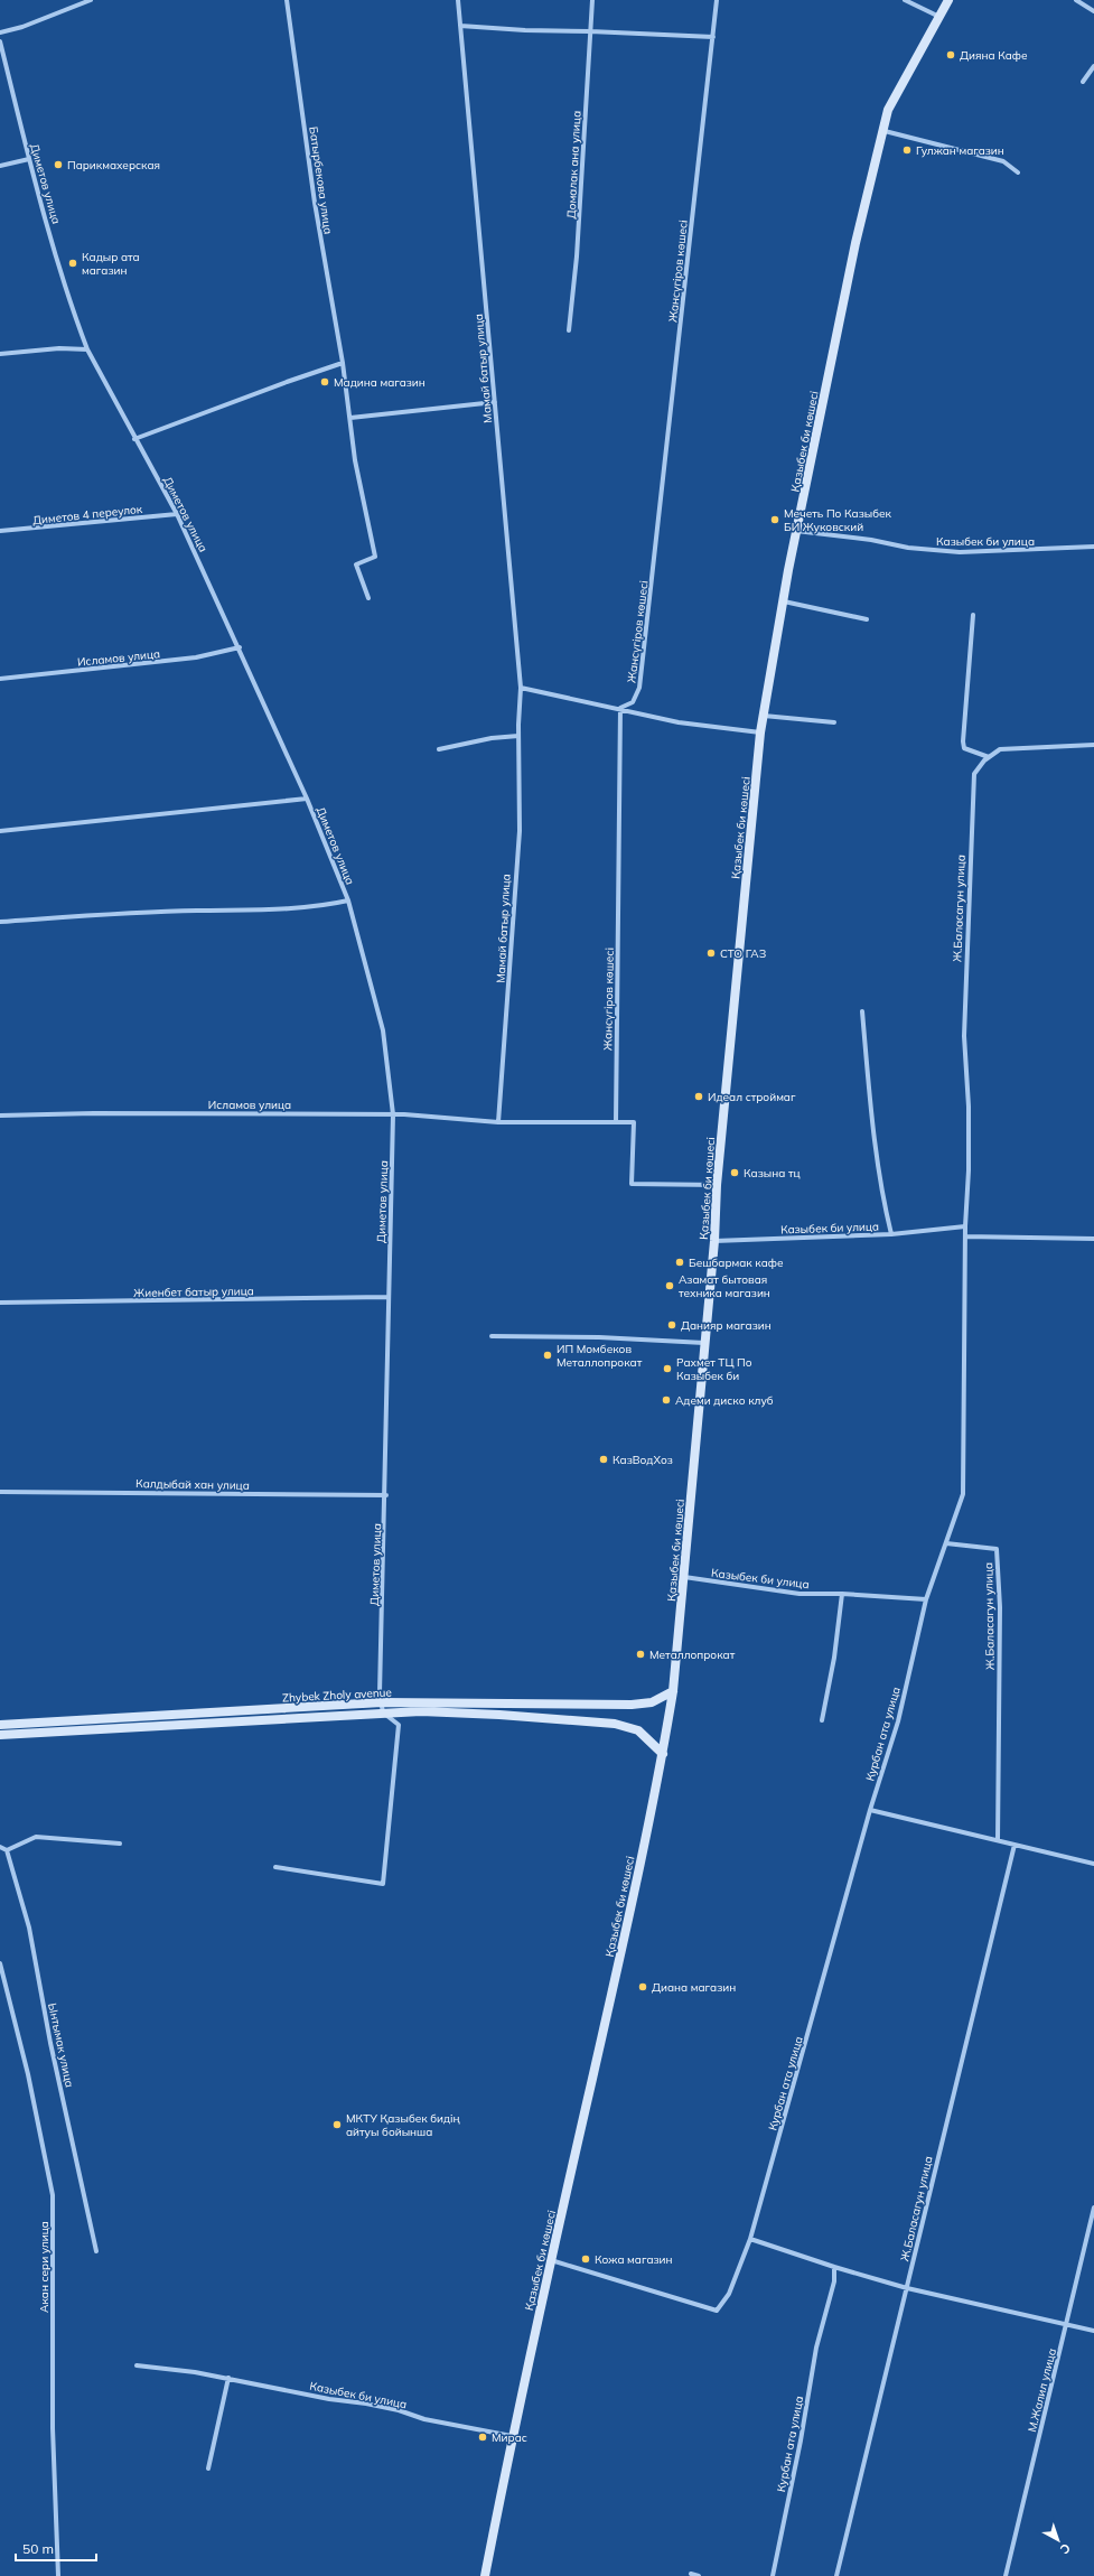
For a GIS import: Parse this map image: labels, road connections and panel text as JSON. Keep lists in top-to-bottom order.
{
  "streets": {
    "main road": ["Қазыбек би көшесі", "Zhybek Zholy avenue"],
    "street": [
      "Домалак ана улица",
      "Батырбекова улица",
      "Диметов улица",
      "Жансүгіров көшесі",
      "Мамай батыр улица",
      "Диметов 4 переулок",
      "Казыбек би улица",
      "Исламов улица",
      "Ж.Баласагун улица",
      "Жиенбет батыр улица",
      "Калдыбай хан улица",
      "Курбан ата улица",
      "Ынтымак улица",
      "Акан сери улица",
      "М.Жалил улица"
    ]
  },
  "crossings": [
    ["Диметов улица", "Диметов 4 переулок"],
    ["Диметов улица", "Исламов улица"],
    ["Диметов улица", "Жиенбет батыр улица"],
    ["Диметов улица", "Калдыбай хан улица"],
    ["Диметов улица", "Zhybek Zholy avenue"],
    ["Жансүгіров көшесі", "Исламов улица"],
    ["Мамай батыр улица", "Исламов улица"],
    ["Қазыбек би көшесі", "Казыбек би улица"],
    ["Қазыбек би көшесі", "Zhybek Zholy avenue"],
    ["Казыбек би улица", "Курбан ата улица"],
    ["Ж.Баласагун улица", "Курбан ата улица"]
  ],
  "places": [
    "Дияна Кафе",
    "Гулжан магазин",
    "Парикмахерская",
    "Кадыр ата магазин",
    "Мадина магазин",
    "Мечеть По Казыбек БИ Жуковский",
    "СТО ГАЗ",
    "Идеал строймаг",
    "Казына тц",
    "Бешбармак кафе",
    "Азамат бытовая техника магазин",
    "Данияр магазин",
    "ИП Момбеков Металлопрокат",
    "Рахмет ТЦ По Казыбек би",
    "Адеми диско клуб",
    "КазВодХоз",
    "Металлопрокат",
    "Диана магазин",
    "МКТУ Қазыбек бидің айтуы бойынша",
    "Кожа магазин",
    "Мирас"
  ],
  "scale_bar": "50 m",
  "north": "bottom right"
}
